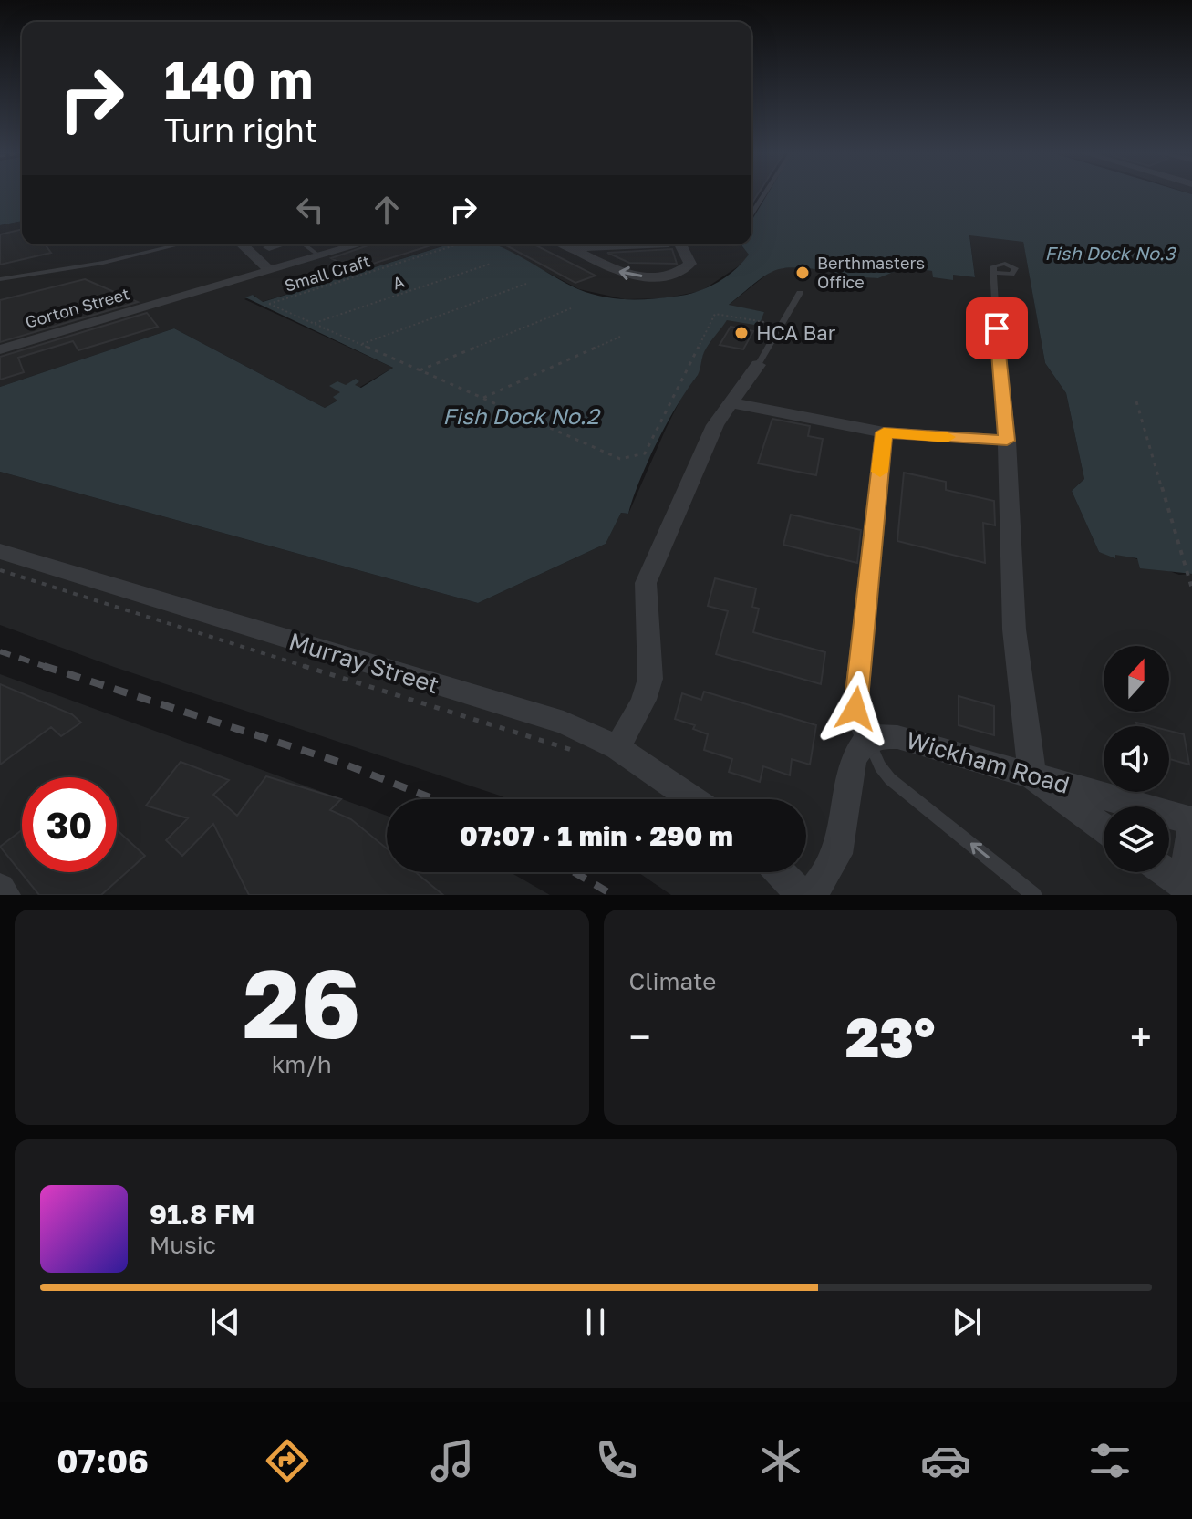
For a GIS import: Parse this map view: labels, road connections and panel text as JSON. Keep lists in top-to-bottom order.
{
  "streets": {
    "street": ["Gorton Street", "Murray Street", "Wickham Road"],
    "path": ["Small Craft", "A"]
  },
  "crossings": [
    ["Small Craft", "A"]
  ],
  "water": ["Fish Dock No.3", "Fish Dock No.2"],
  "places": ["Berthmasters Office", "HCA Bar"],
  "north": "top",
  "page": {
    "turn": ["140 m", "Turn right"],
    "limit": "30",
    "trip": "07:07 · 1 min · 290 m",
    "tile": [
      ["26", "km/h"],
      "Climate"
    ],
    "heat": ["−", "23°", "+"],
    "song": ["91.8 FM", "Music"],
    "tabs": "07:06"
  }
}
